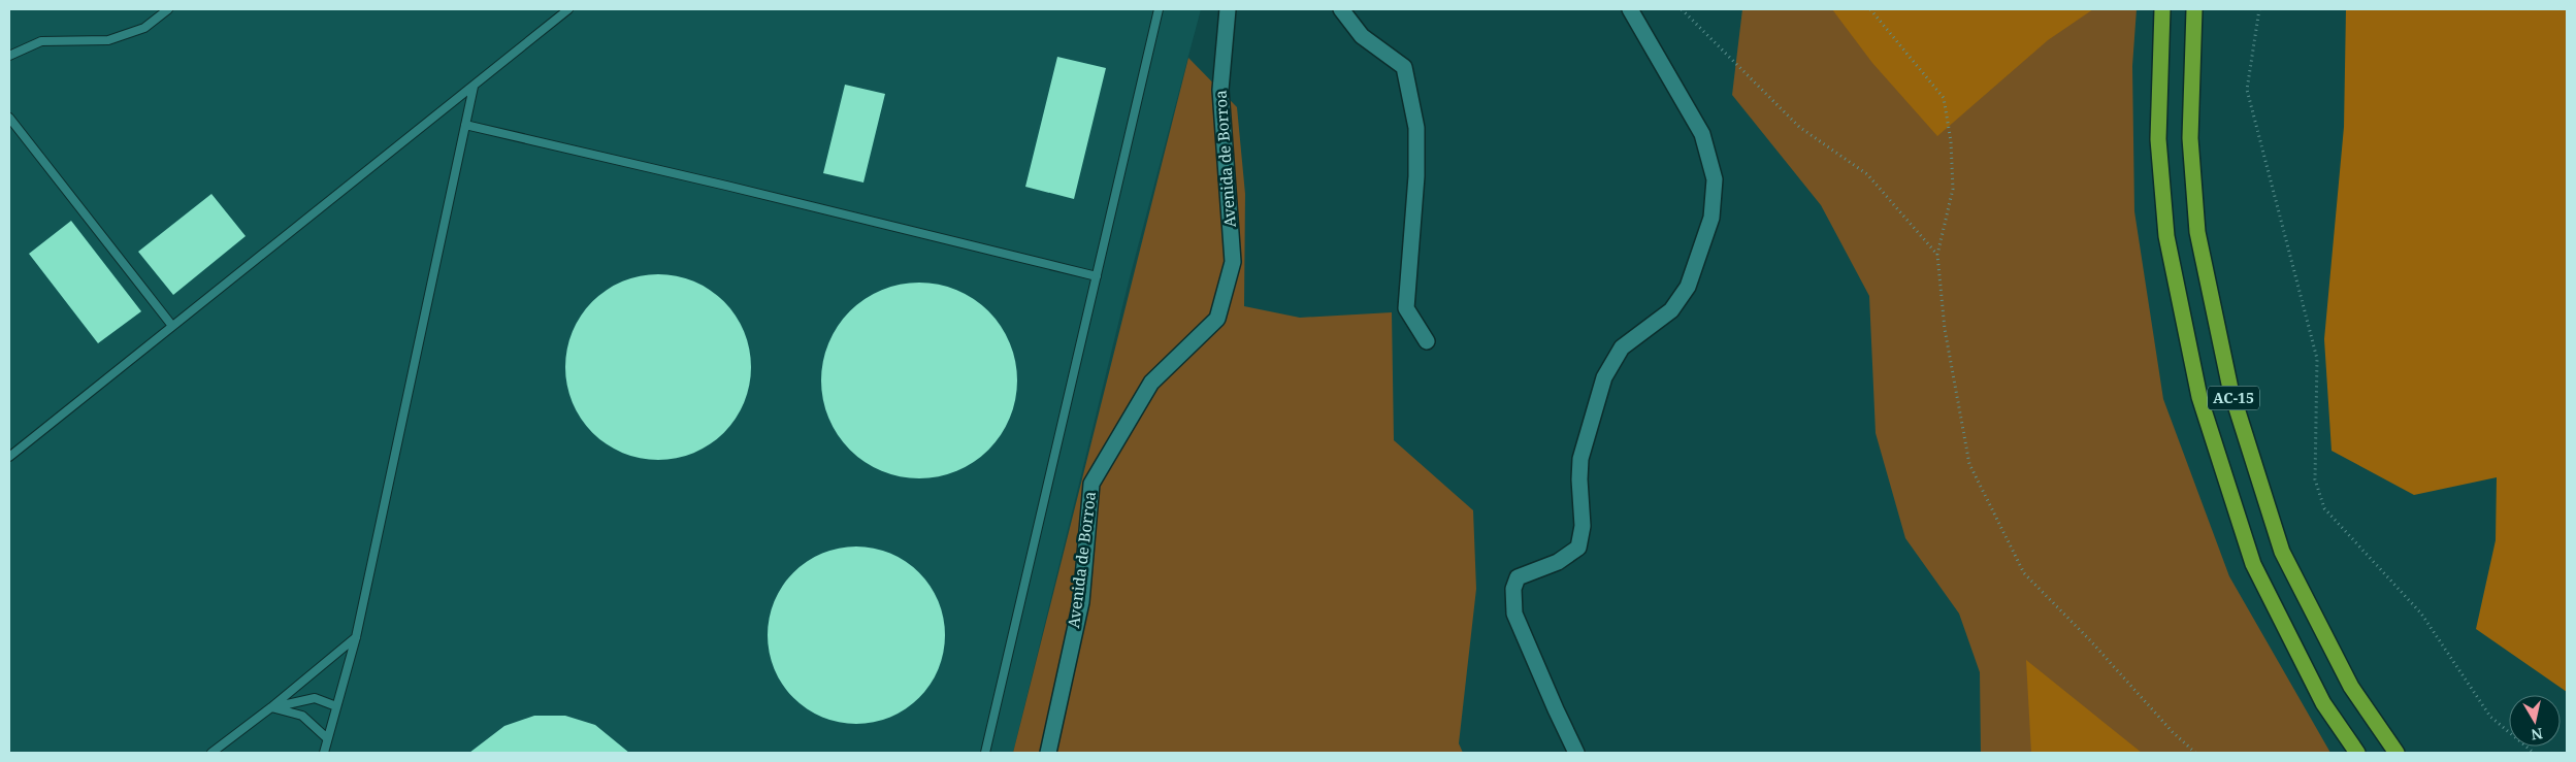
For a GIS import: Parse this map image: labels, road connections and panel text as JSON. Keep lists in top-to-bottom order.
{
  "streets": {
    "highway": ["AC-15"],
    "street": ["Avenida de Borroa"]
  },
  "north": "bottom"
}
